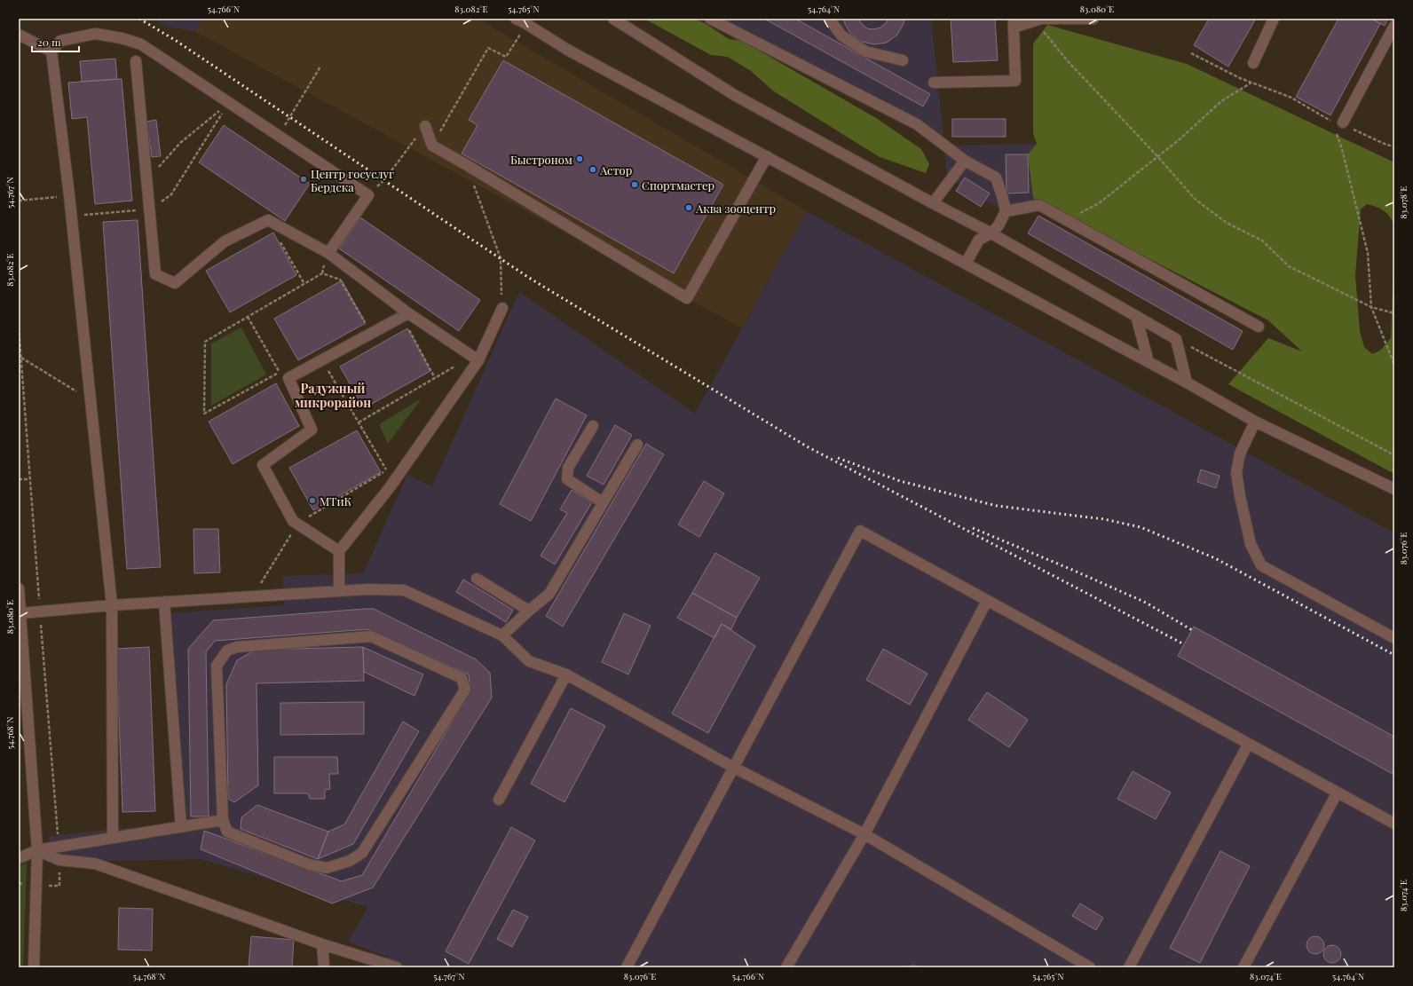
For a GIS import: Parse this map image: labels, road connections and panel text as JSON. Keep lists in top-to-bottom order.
{
  "districts": ["Радужный микрорайон"],
  "places": [
    "Быстроном",
    "Астор",
    "Центр госуслуг Бердска",
    "Спортмастер",
    "Аква зооцентр",
    "МТиК"
  ],
  "scale_bar": "20 m",
  "coordinates": [
    "54.766°N",
    "83.082°E",
    "54.765°N",
    "54.764°N",
    "83.080°E",
    "54.767°N",
    "83.078°E",
    "83.076°E",
    "54.768°N",
    "83.074°E"
  ]
}
